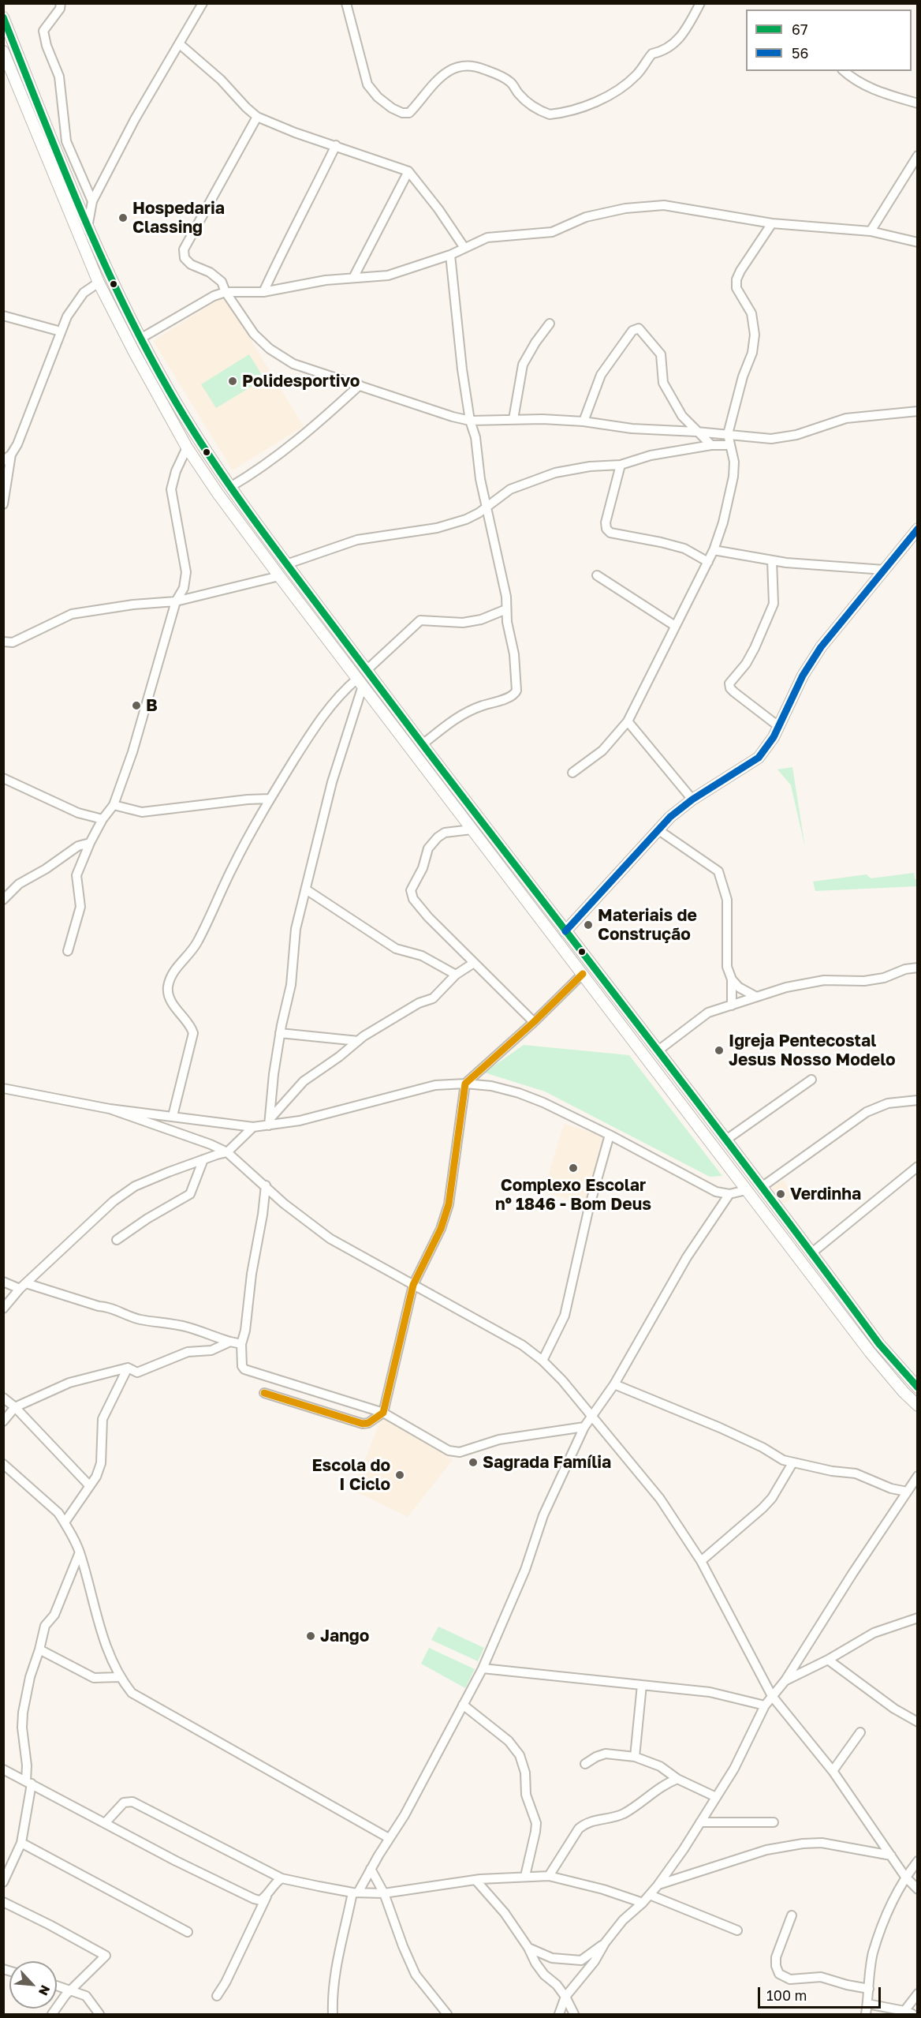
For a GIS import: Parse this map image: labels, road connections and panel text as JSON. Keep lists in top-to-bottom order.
{
  "places": [
    "Hospedaria Classing",
    "Polidesportivo",
    "B",
    "Materiais de Construção",
    "Igreja Pentecostal Jesus Nosso Modelo",
    "Complexo Escolar nº 1846 - Bom Deus",
    "Verdinha",
    "Sagrada Família",
    "Escola do I Ciclo",
    "Jango"
  ],
  "lines": ["transit line 67", "transit line 56"],
  "legend": ["67", "56"],
  "scale_bar": "100 m",
  "north": "bottom right"
}
